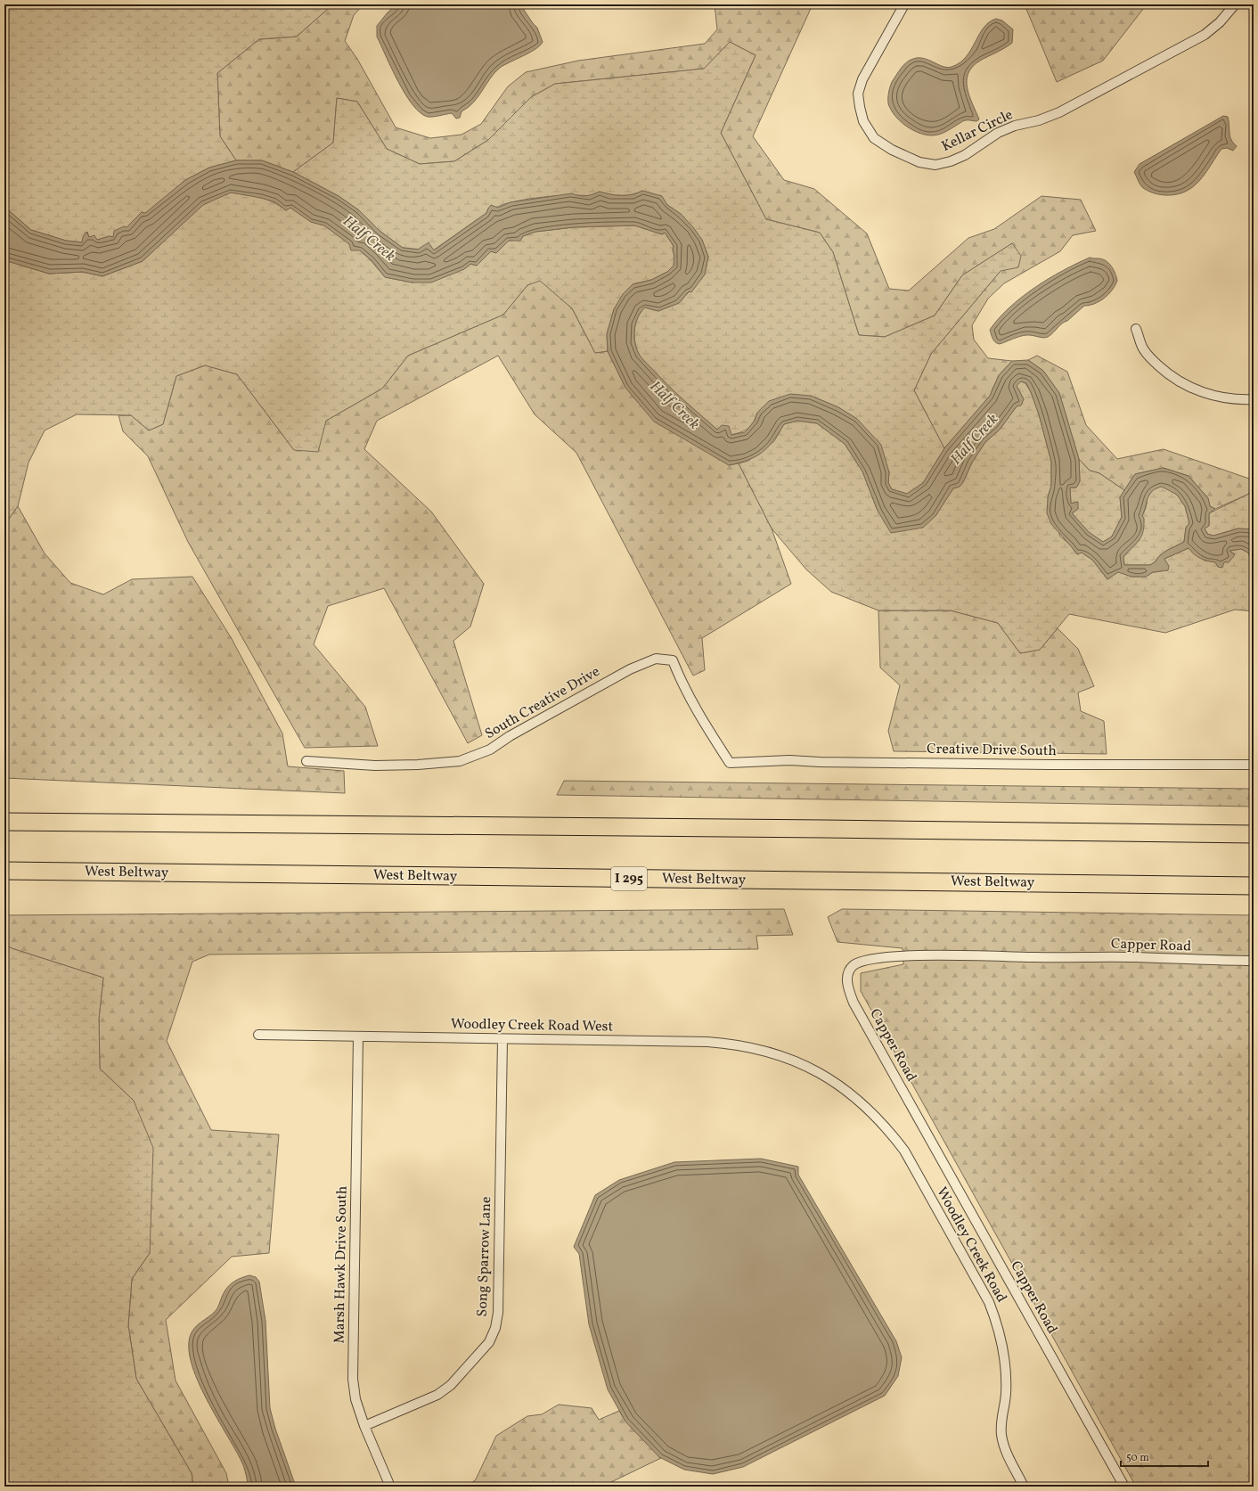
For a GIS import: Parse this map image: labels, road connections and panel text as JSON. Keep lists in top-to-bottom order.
{
  "streets": {
    "highway": ["West Beltway", "I 295"],
    "street": [
      "Kellar Circle",
      "South Creative Drive",
      "Creative Drive South",
      "Capper Road",
      "Woodley Creek Road West",
      "Woodley Creek Road",
      "Song Sparrow Lane",
      "Marsh Hawk Drive South"
    ]
  },
  "crossings": [
    ["South Creative Drive", "Creative Drive South"],
    ["Woodley Creek Road West", "Woodley Creek Road"],
    ["Woodley Creek Road West", "Song Sparrow Lane"],
    ["Woodley Creek Road West", "Marsh Hawk Drive South"],
    ["Song Sparrow Lane", "Marsh Hawk Drive South"]
  ],
  "water": ["Half Creek"],
  "scale_bar": "50 m"
}
